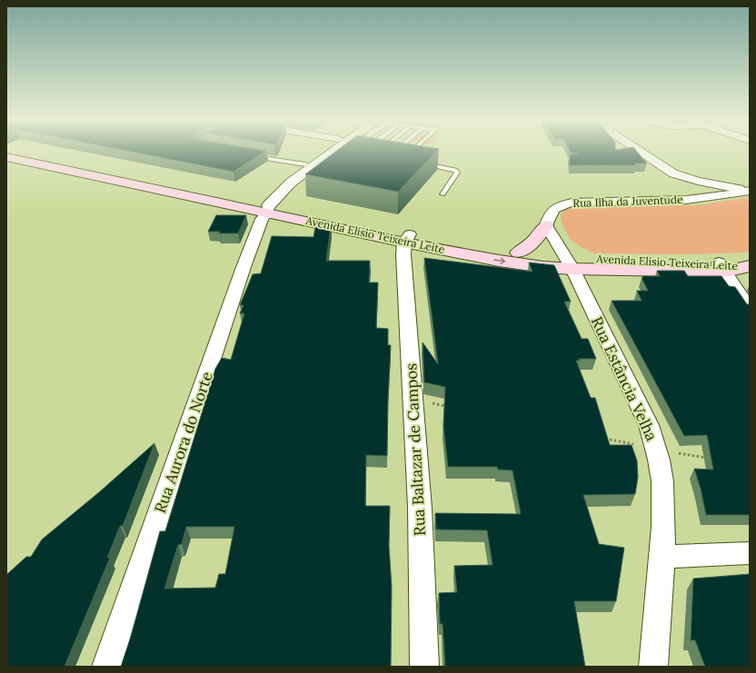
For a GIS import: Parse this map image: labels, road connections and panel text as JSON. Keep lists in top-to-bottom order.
{
  "streets": {
    "main road": ["Avenida Elísio Teixeira Leite"],
    "street": [
      "Rua Ilha da Juventude",
      "Rua Estância Velha",
      "Rua Aurora do Norte",
      "Rua Baltazar de Campos"
    ]
  },
  "crossings": [
    ["Avenida Elísio Teixeira Leite", "Rua Estância Velha"],
    ["Avenida Elísio Teixeira Leite", "Rua Aurora do Norte"],
    ["Avenida Elísio Teixeira Leite", "Rua Baltazar de Campos"]
  ]
}
